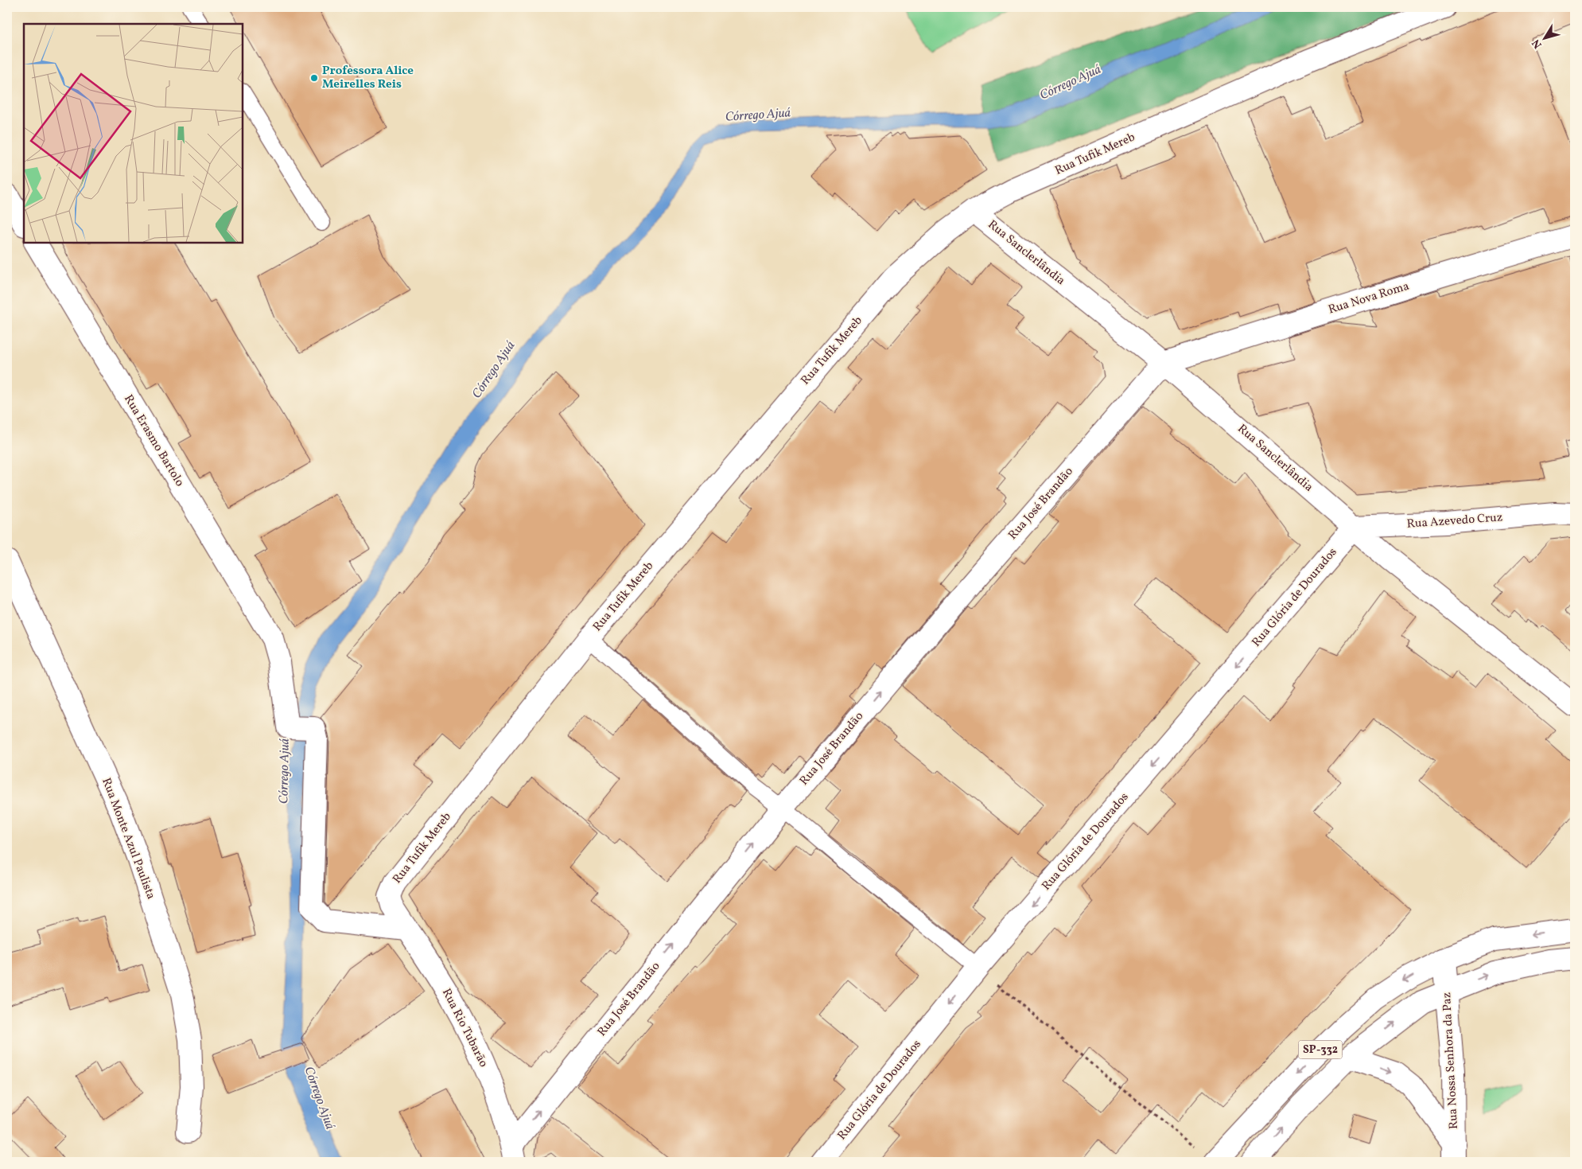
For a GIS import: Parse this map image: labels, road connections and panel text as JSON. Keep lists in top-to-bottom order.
{
  "streets": {
    "street": [
      "Rua Tufik Mereb",
      "Rua Sanclerlândia",
      "Rua Nova Roma",
      "Rua Erasmo Bartolo",
      "Rua José Brandão",
      "Rua Azevedo Cruz",
      "Rua Glória de Dourados",
      "Rua Monte Azul Paulista",
      "Rua Rio Tubarão",
      "SP-332",
      "Rua Nossa Senhora da Paz"
    ]
  },
  "crossings": [
    ["Rua Tufik Mereb", "Rua Sanclerlândia"],
    ["Rua Tufik Mereb", "Rua Rio Tubarão"],
    ["Rua Sanclerlândia", "Rua Nova Roma"],
    ["Rua Sanclerlândia", "Rua José Brandão"],
    ["Rua Sanclerlândia", "Rua Azevedo Cruz"],
    ["Rua Sanclerlândia", "Rua Glória de Dourados"],
    ["Rua Nova Roma", "Rua José Brandão"],
    ["Rua Erasmo Bartolo", "Rua Rio Tubarão"],
    ["Rua José Brandão", "Rua Rio Tubarão"],
    ["Rua Azevedo Cruz", "Rua Glória de Dourados"],
    ["SP-332", "Rua Nossa Senhora da Paz"]
  ],
  "one_way": ["Rua José Brandão", "Rua Glória de Dourados"],
  "water": ["Córrego Ajuá"],
  "places": ["Professora Alice Meirelles Reis"],
  "north": "bottom left"
}
